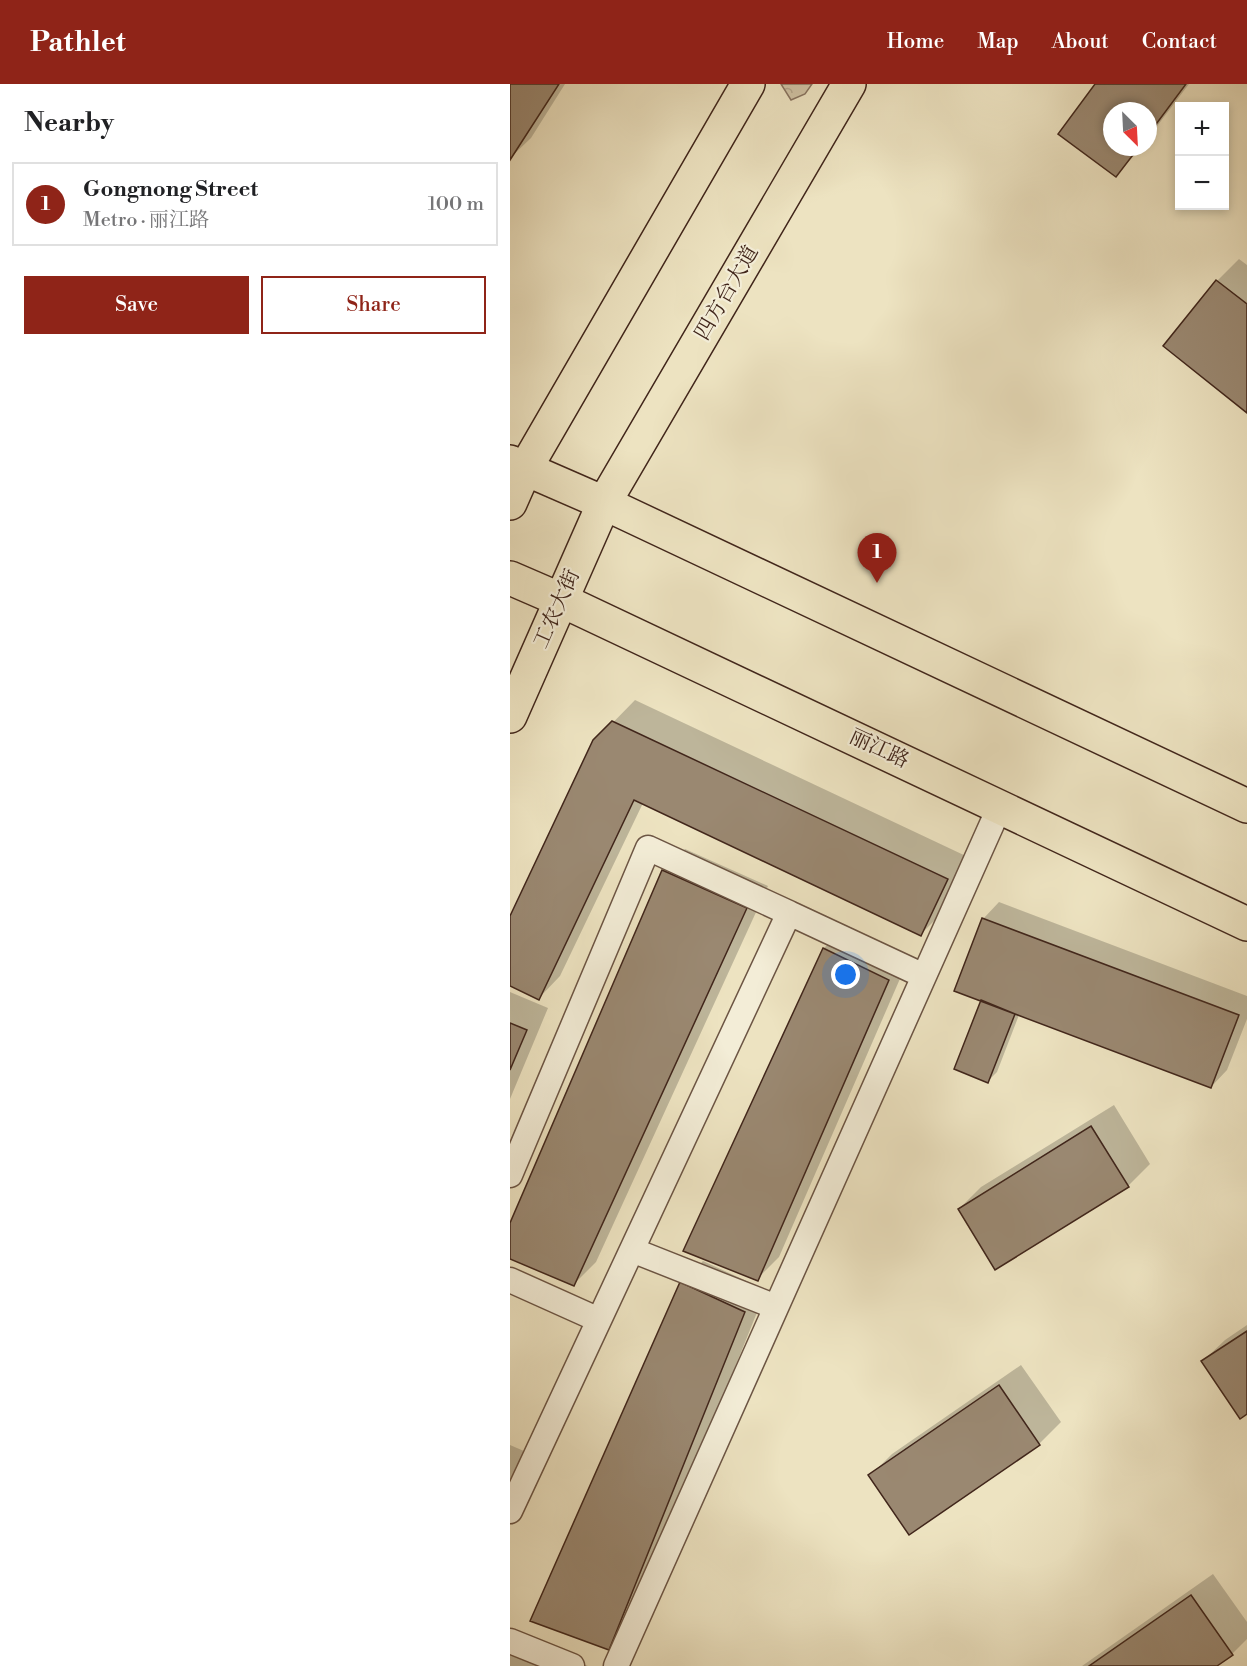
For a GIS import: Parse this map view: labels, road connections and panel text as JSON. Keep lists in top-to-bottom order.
{
  "streets": {
    "main road": ["四方台大道", "工农大街", "丽江路"]
  },
  "crossings": [
    ["四方台大道", "工农大街"],
    ["工农大街", "丽江路"]
  ],
  "north": "bottom right",
  "page": {
    "header": "Pathlet",
    "nav": [
      "Home",
      "Map",
      "About",
      "Contact"
    ],
    "heading": "Nearby",
    "map_buttons": ["+", "−"],
    "list": [
      {
        "mark": "1",
        "name": "Gongnong Street",
        "note": "Metro · 丽江路",
        "value": "100 m"
      }
    ],
    "buttons": ["Save", "Share"],
    "pins": "1"
  }
}
